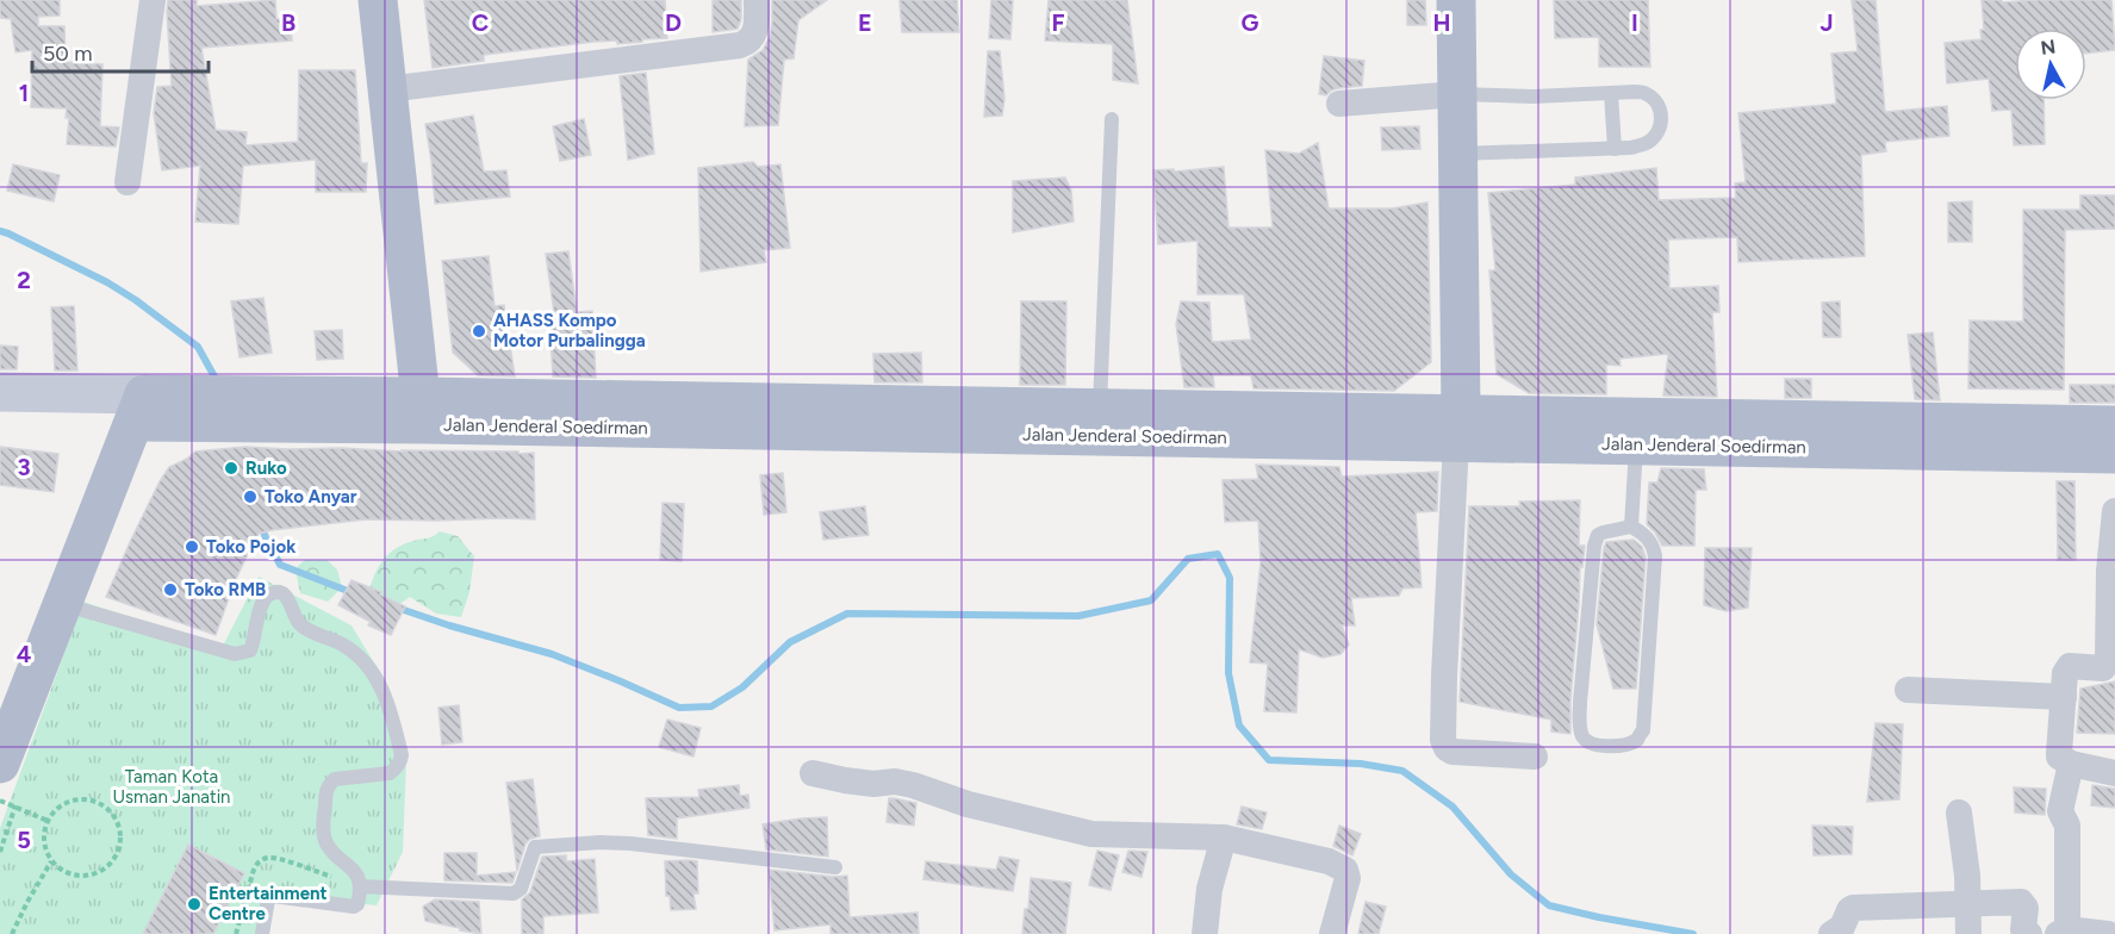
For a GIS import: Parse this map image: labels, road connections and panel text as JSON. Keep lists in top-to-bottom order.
{
  "streets": {
    "main road": ["Jalan Jenderal Soedirman"]
  },
  "parks": ["Taman Kota Usman Janatin"],
  "places": [
    "AHASS Kompo Motor Purbalingga",
    "Ruko",
    "Toko Anyar",
    "Toko Pojok",
    "Toko RMB",
    "Entertainment Centre"
  ],
  "scale_bar": "50 m",
  "north": "top",
  "grid": {
    "columns": [
      "B",
      "C",
      "D",
      "E",
      "F",
      "G",
      "H",
      "I",
      "J"
    ],
    "rows": [
      "1",
      "2",
      "3",
      "4",
      "5"
    ]
  }
}
